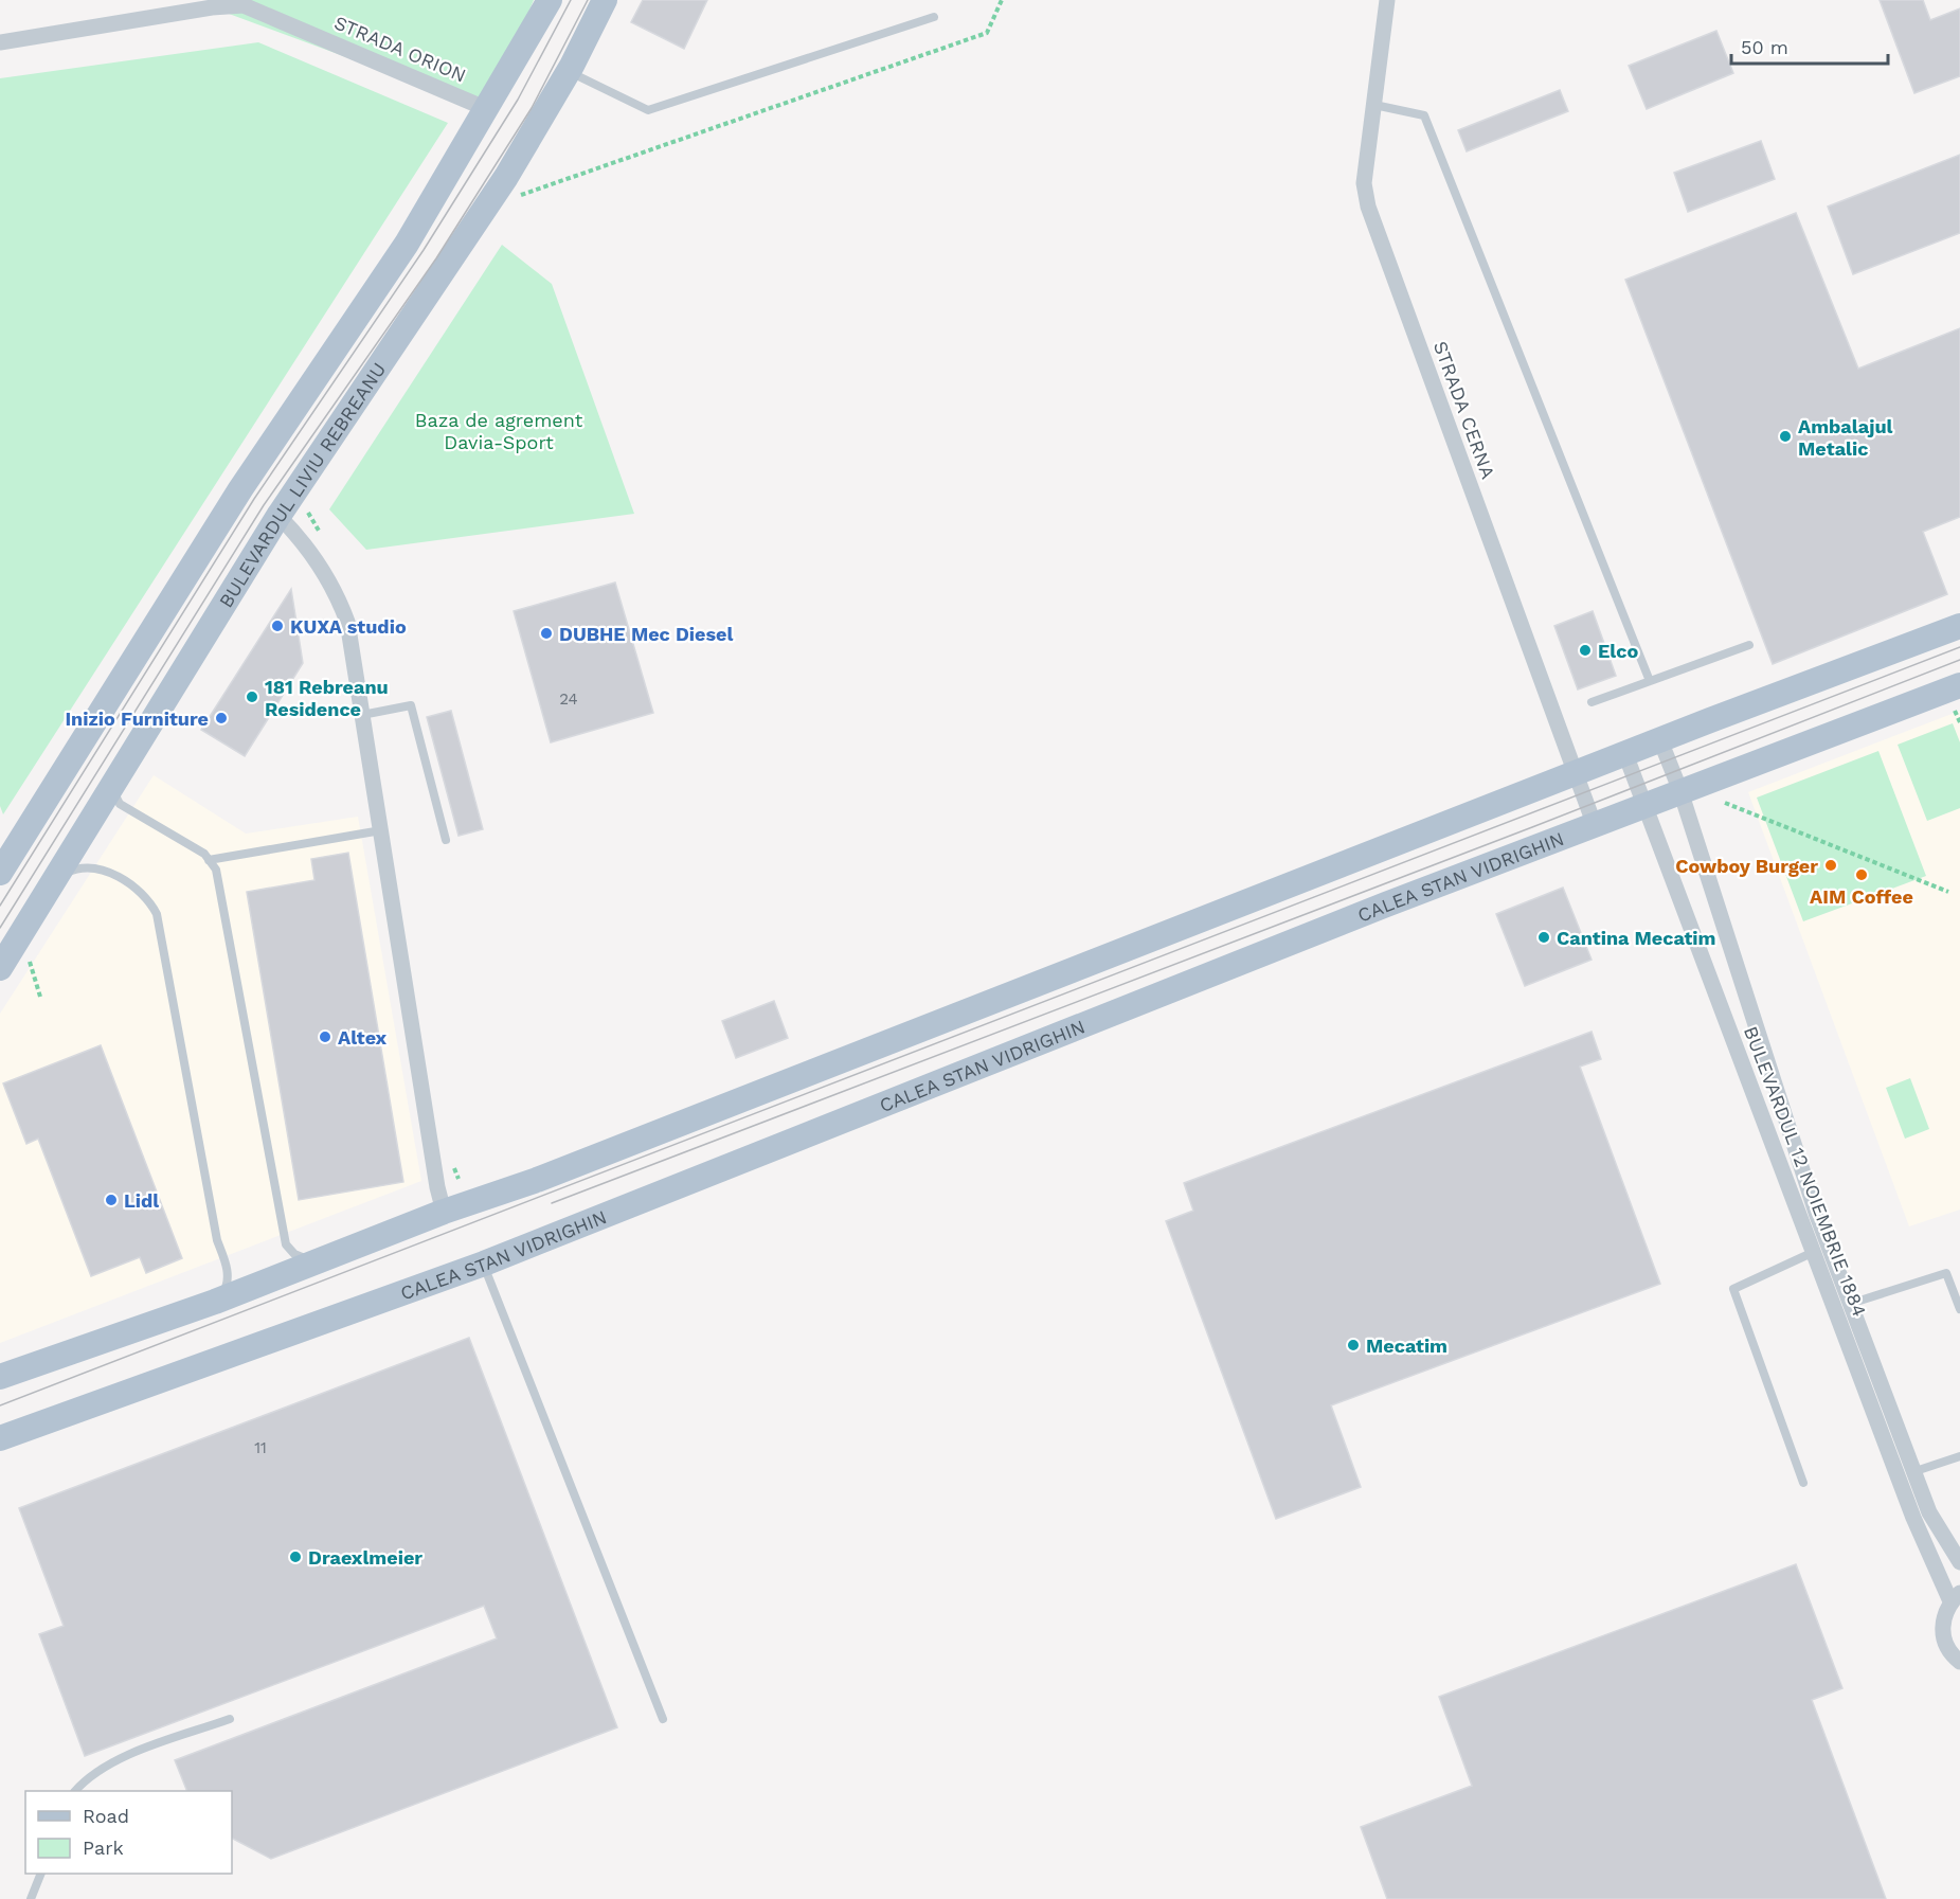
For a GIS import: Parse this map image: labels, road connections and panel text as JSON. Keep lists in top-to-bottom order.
{
  "streets": {
    "main road": ["BULEVARDUL LIVIU REBREANU", "CALEA STAN VIDRIGHIN"],
    "street": ["STRADA ORION", "STRADA CERNA", "BULEVARDUL 12 NOIEMBRIE 1884"]
  },
  "crossings": [
    ["STRADA CERNA", "CALEA STAN VIDRIGHIN"],
    ["CALEA STAN VIDRIGHIN", "BULEVARDUL 12 NOIEMBRIE 1884"]
  ],
  "parks": ["Baza de agrement Davia-Sport"],
  "places": [
    "Ambalajul Metalic",
    "KUXA studio",
    "DUBHE Mec Diesel",
    "Elco",
    "181 Rebreanu Residence",
    "Inizio Furniture",
    "Cowboy Burger",
    "AIM Coffee",
    "Cantina Mecatim",
    "Altex",
    "Lidl",
    "Mecatim",
    "Draexlmeier"
  ],
  "house_numbers": ["24", "11"],
  "legend": ["Road", "Park"],
  "scale_bar": "50 m"
}
